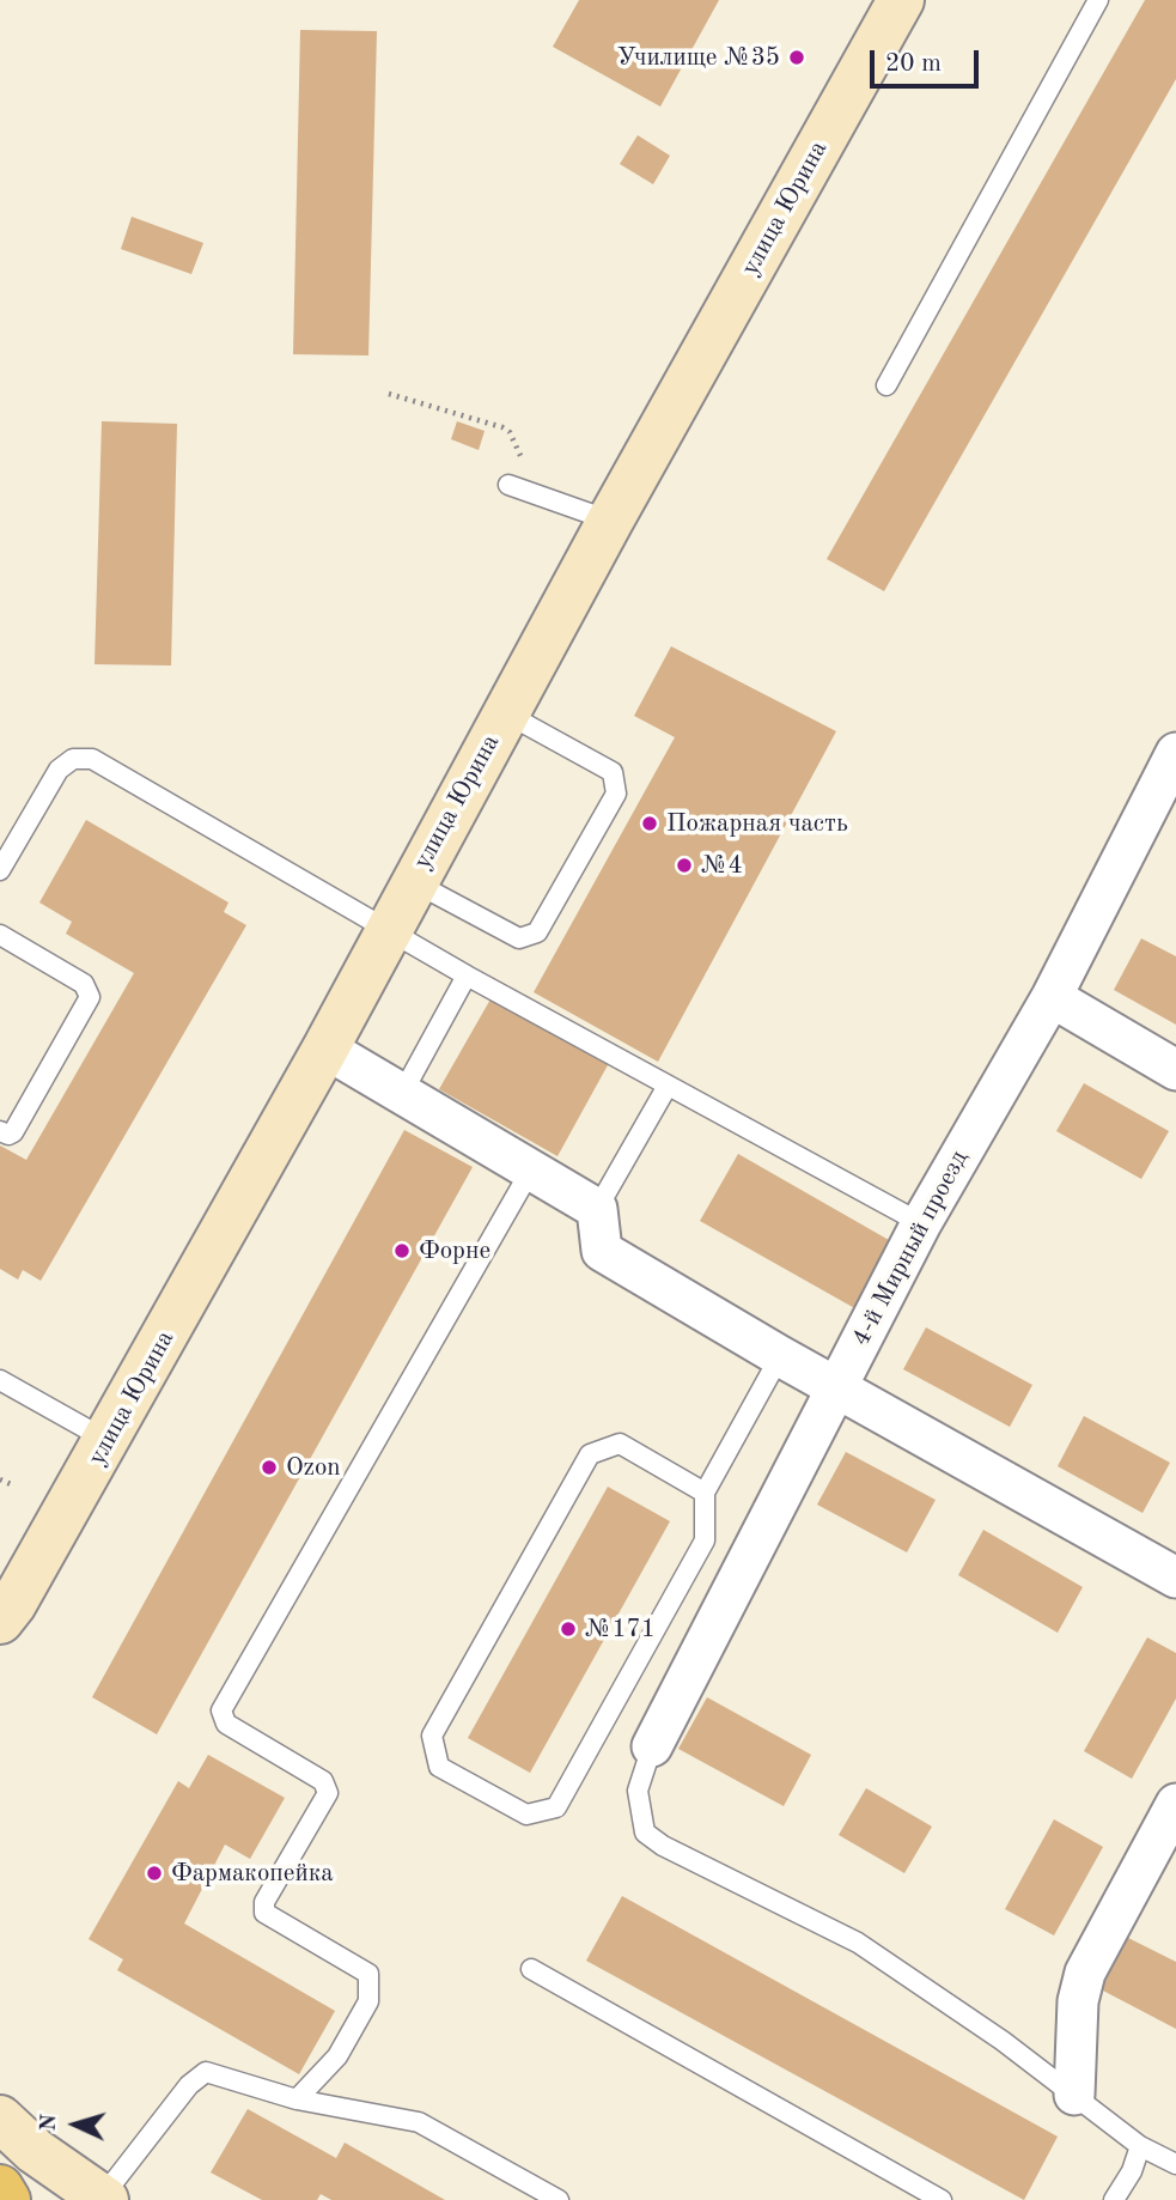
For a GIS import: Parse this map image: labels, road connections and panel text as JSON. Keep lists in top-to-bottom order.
{
  "streets": {
    "main road": ["улица Юрина"],
    "street": ["4-й Мирный проезд"]
  },
  "places": [
    "Училище №35",
    "Пожарная часть",
    "№4",
    "Форне",
    "Ozon",
    "№171",
    "Фармакопейка"
  ],
  "scale_bar": "20 m",
  "north": "left"
}
